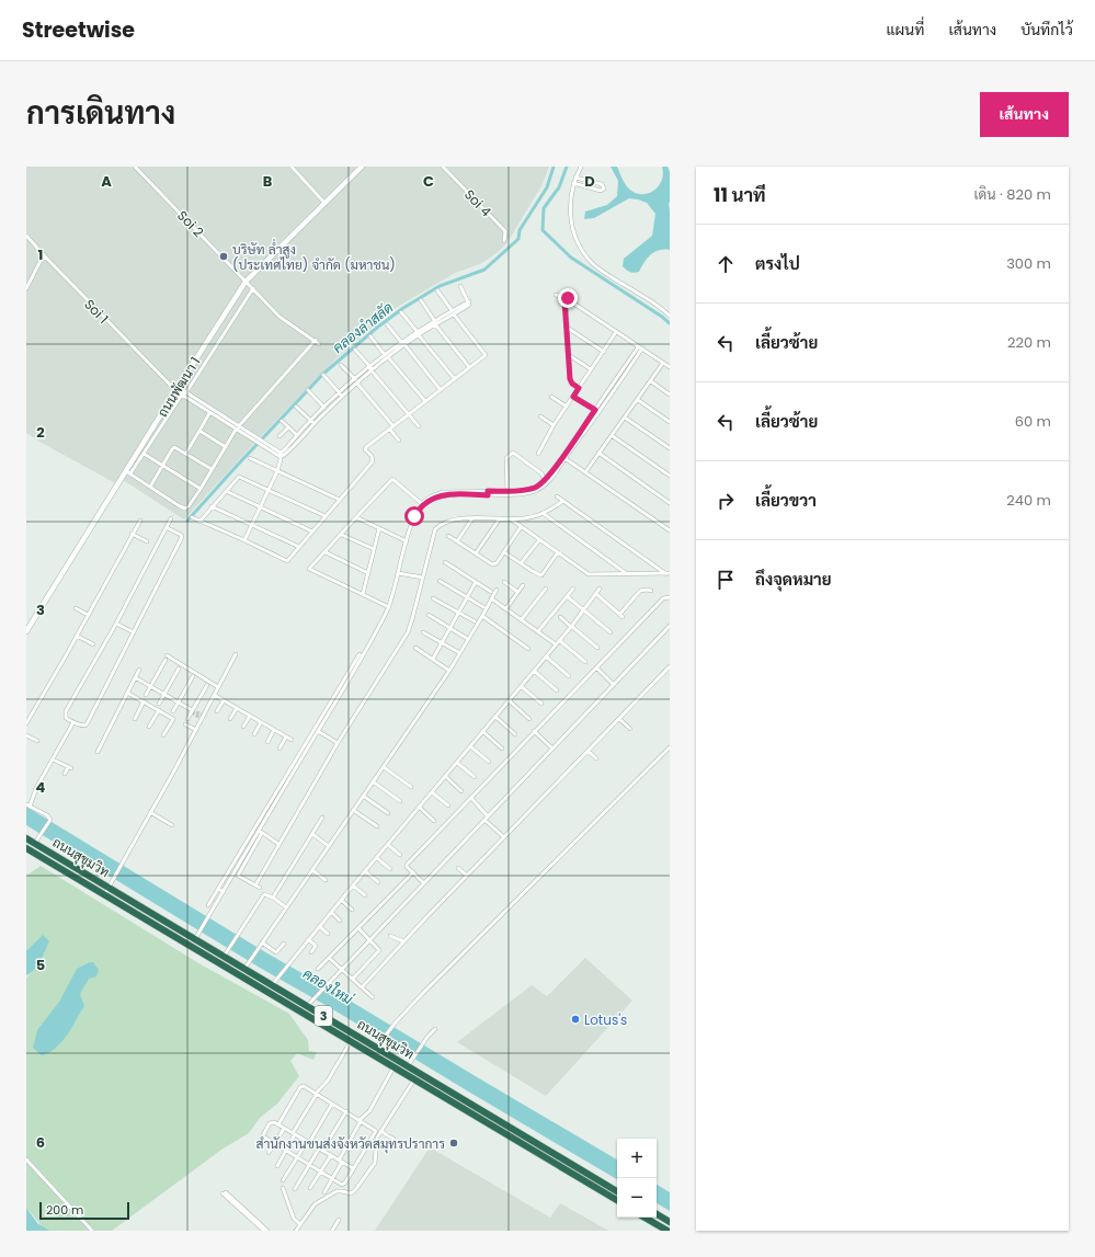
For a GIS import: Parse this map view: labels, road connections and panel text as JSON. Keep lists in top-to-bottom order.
{
  "streets": {
    "highway": ["ถนนสุขุมวิท", "3"],
    "main road": ["ถนนพัฒนา 1"],
    "street": ["Soi 4", "Soi 2", "Soi 1"]
  },
  "crossings": [
    ["Soi 2", "ถนนพัฒนา 1"],
    ["Soi 1", "ถนนพัฒนา 1"]
  ],
  "water": ["คลองลำสลัด", "คลองใหม่"],
  "places": ["บริษัท ล่ำสูง (ประเทศไทย) จำกัด (มหาชน)", "Lotus's", "สำนักงานขนส่งจังหวัดสมุทรปราการ"],
  "scale_bar": "200 m",
  "page": {
    "header": "Streetwise",
    "nav": ["แผนที่", "เส้นทาง", "บันทึกไว้"],
    "title": "การเดินทาง",
    "buttons": "เส้นทาง",
    "heading": ["11 นาที", "เดิน · 820 m"],
    "list": [
      ["ตรงไป", "300 m"],
      ["เลี้ยวซ้าย", "220 m"],
      ["เลี้ยวซ้าย", "60 m"],
      ["เลี้ยวขวา", "240 m"],
      "ถึงจุดหมาย"
    ],
    "map_buttons": ["+", "−"],
    "scale": "200 m"
  },
  "grid": {
    "columns": [
      "A",
      "B",
      "C",
      "D"
    ],
    "rows": [
      "1",
      "2",
      "3",
      "4",
      "5",
      "6"
    ]
  }
}
